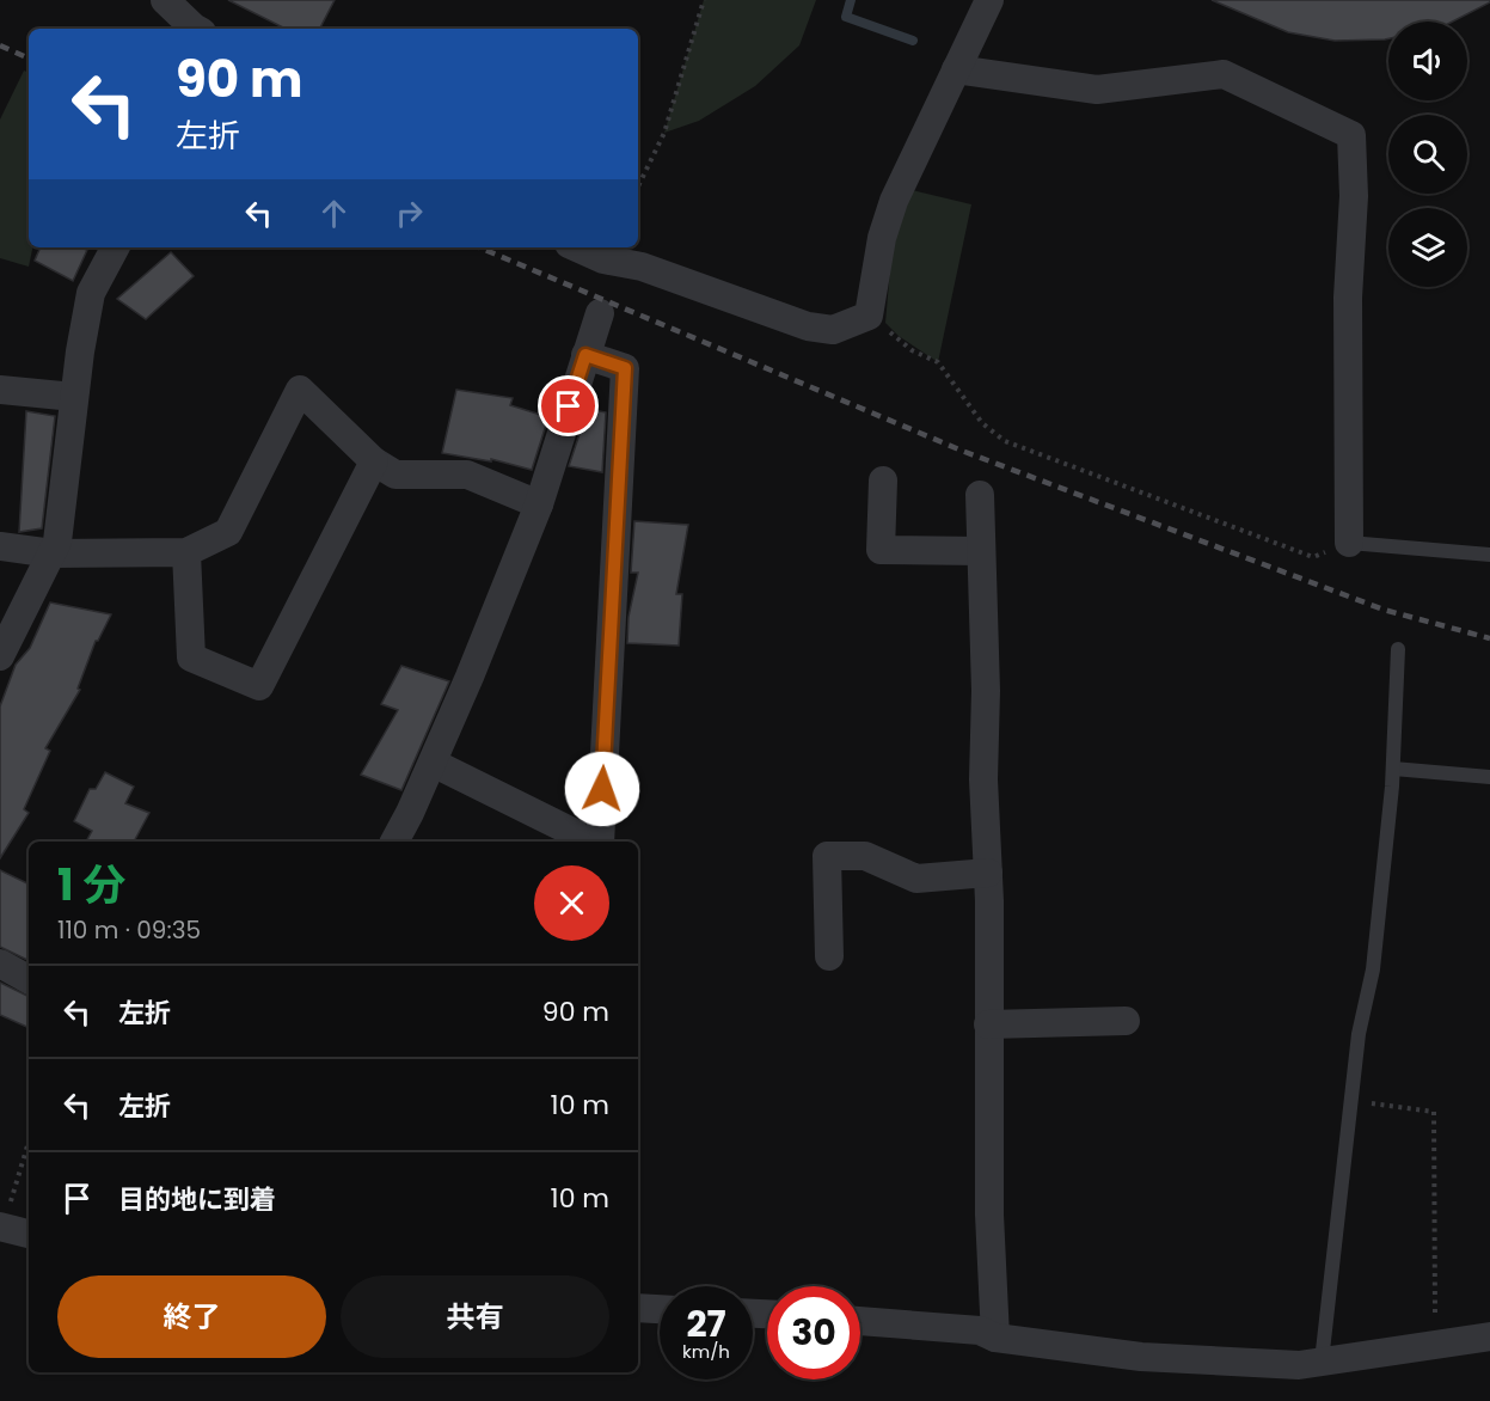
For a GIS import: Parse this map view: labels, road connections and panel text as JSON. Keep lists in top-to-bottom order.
{
  "page": {
    "turn": ["90 m", "左折"],
    "heading": ["1 分", "110 m · 09:35"],
    "list": [
      {
        "name": "左折",
        "value": "90 m"
      },
      {
        "name": "左折",
        "value": "10 m"
      },
      {
        "name": "目的地に到着",
        "value": "10 m"
      }
    ],
    "buttons": ["終了", "共有"],
    "speed": "27 km/h",
    "limit": "30"
  }
}
